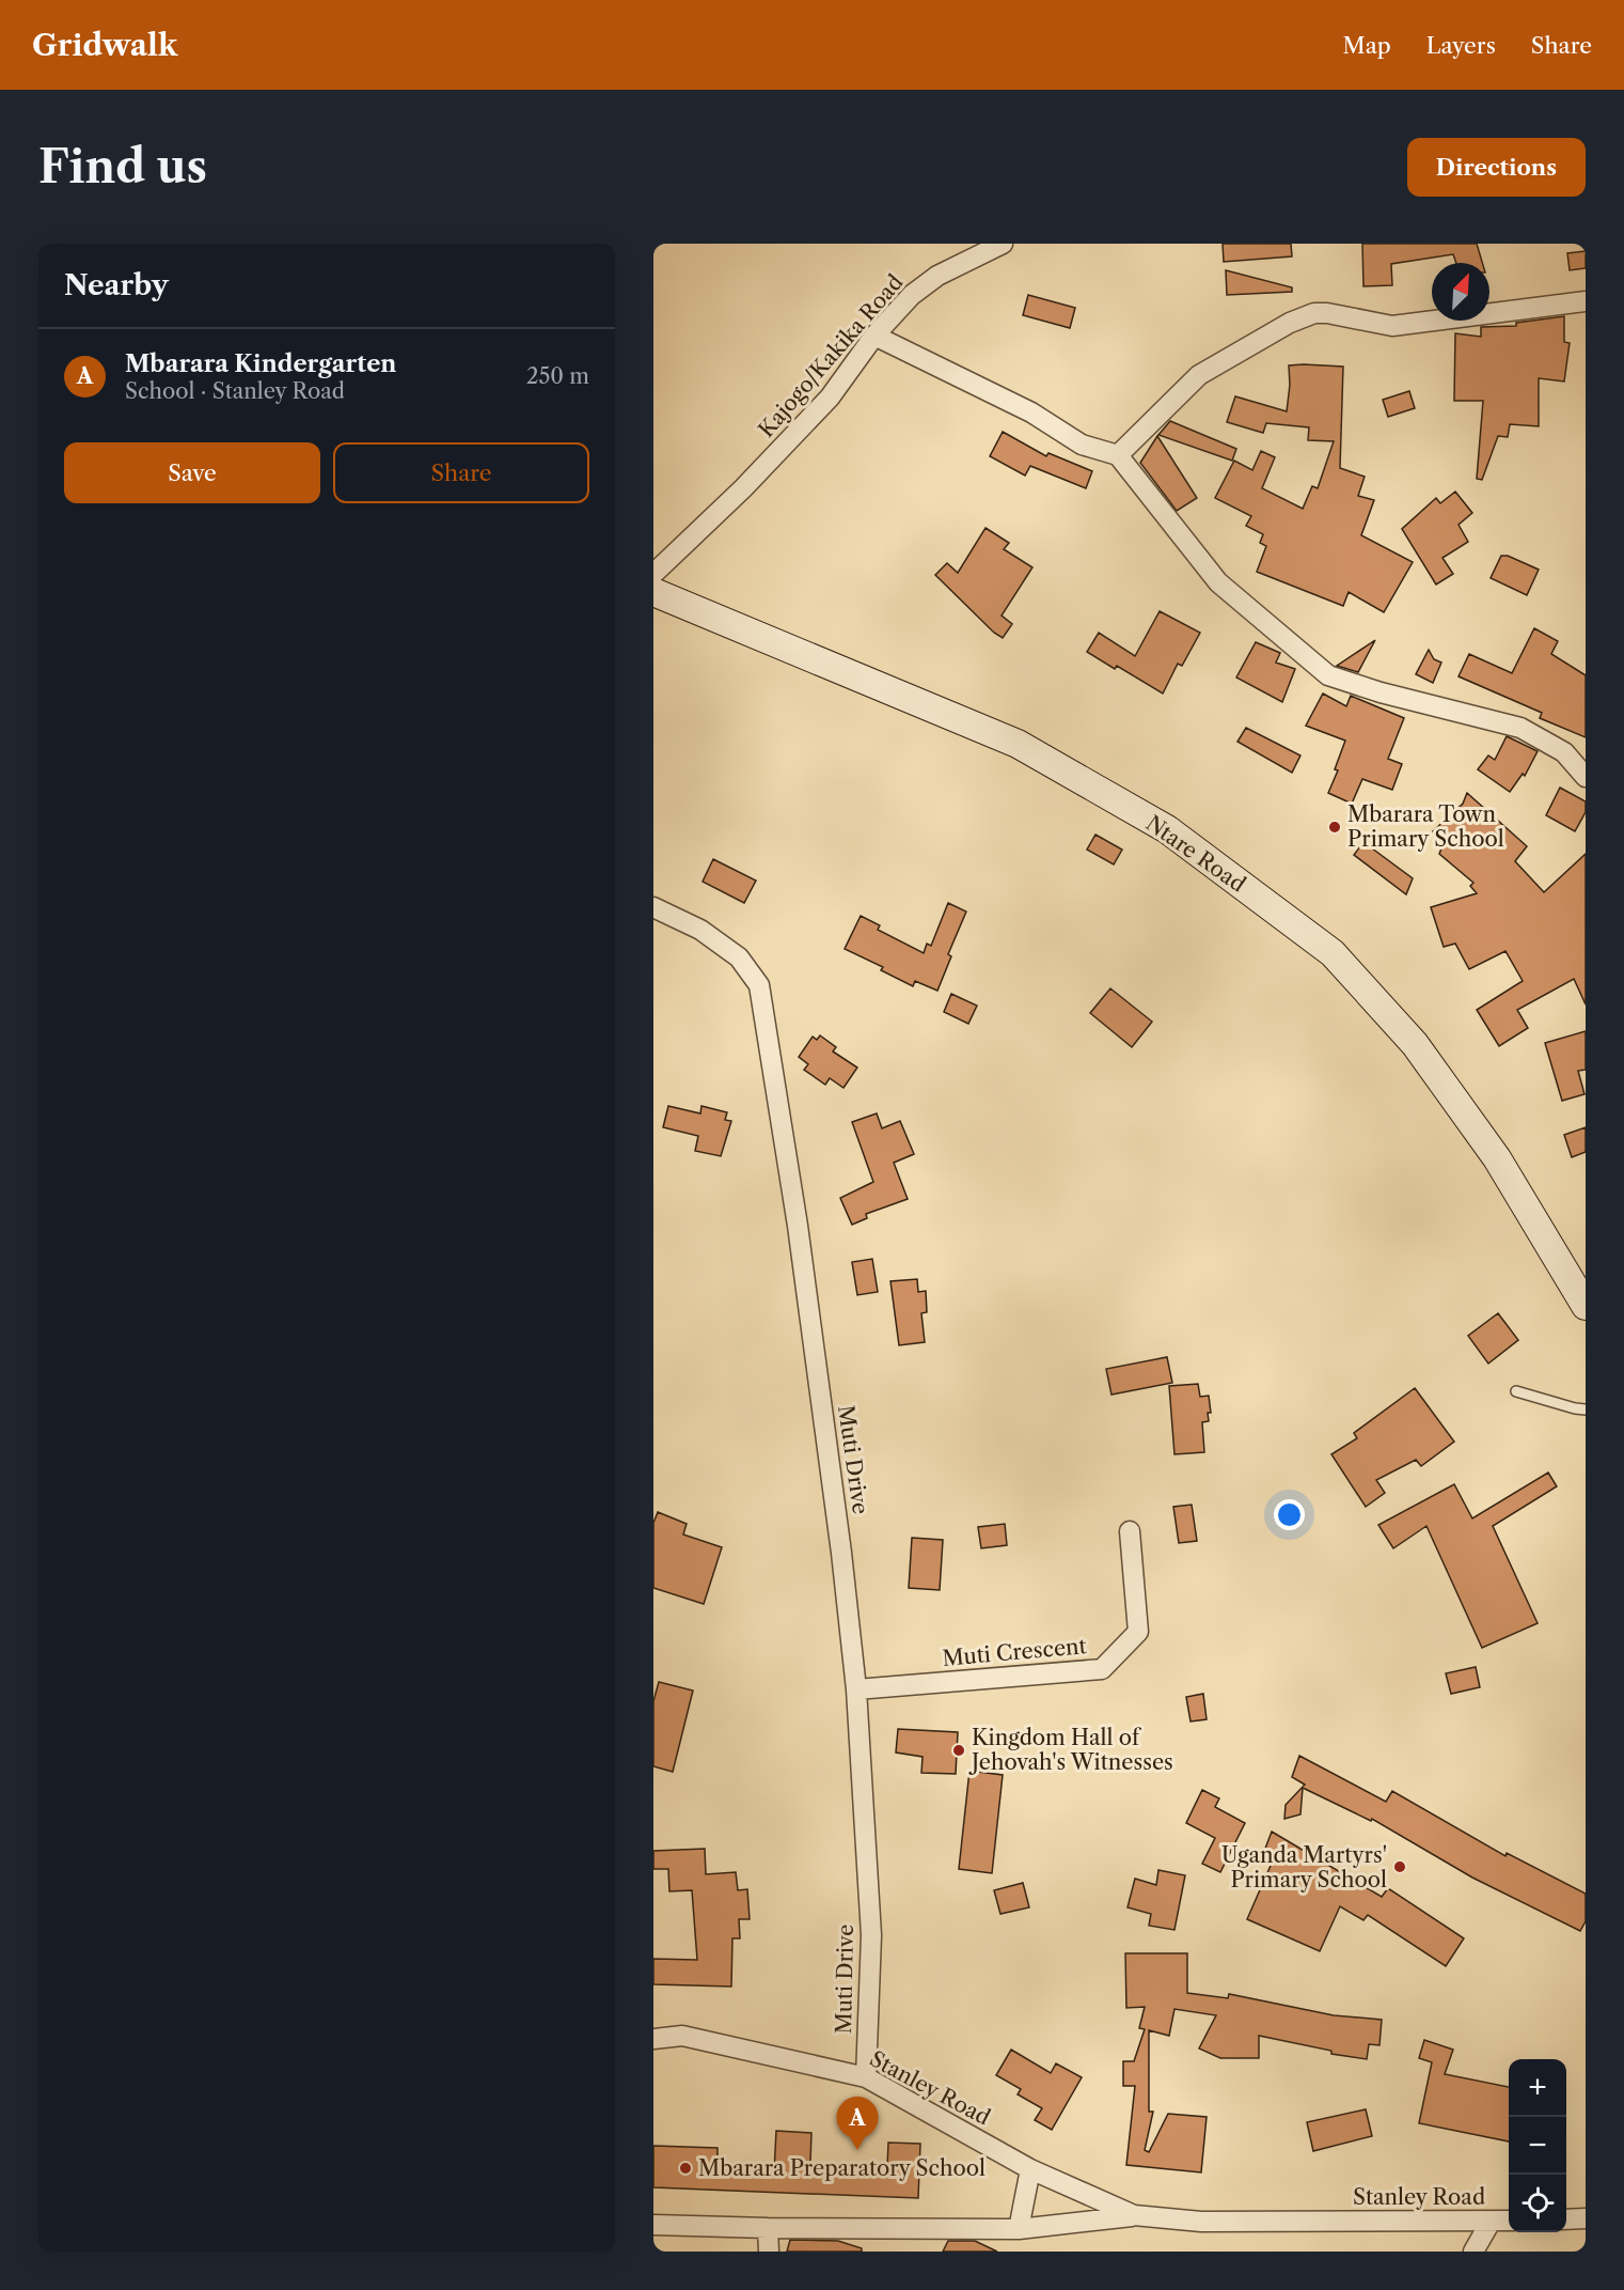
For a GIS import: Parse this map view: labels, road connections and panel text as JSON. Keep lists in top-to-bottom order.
{
  "streets": {
    "main road": ["Ntare Road"],
    "street": [
      "Kajogo/Kakika Road",
      "Muti Drive",
      "Muti Crescent",
      "Stanley Road"
    ]
  },
  "crossings": [
    ["Muti Drive", "Muti Crescent"],
    ["Muti Drive", "Stanley Road"]
  ],
  "places": [
    "Mbarara Town Primary School",
    "Kingdom Hall of Jehovah's Witnesses",
    "Uganda Martyrs' Primary School",
    "Mbarara Preparatory School"
  ],
  "north": "top right",
  "page": {
    "header": "Gridwalk",
    "nav": ["Map", "Layers", "Share"],
    "buttons": [
      "Directions",
      ["Save", "Share"]
    ],
    "title": "Find us",
    "heading": "Nearby",
    "list": [
      {
        "mark": "A",
        "name": "Mbarara Kindergarten",
        "note": "School · Stanley Road",
        "value": "250 m"
      }
    ],
    "map_buttons": ["+", "−"],
    "pins": "A"
  }
}
